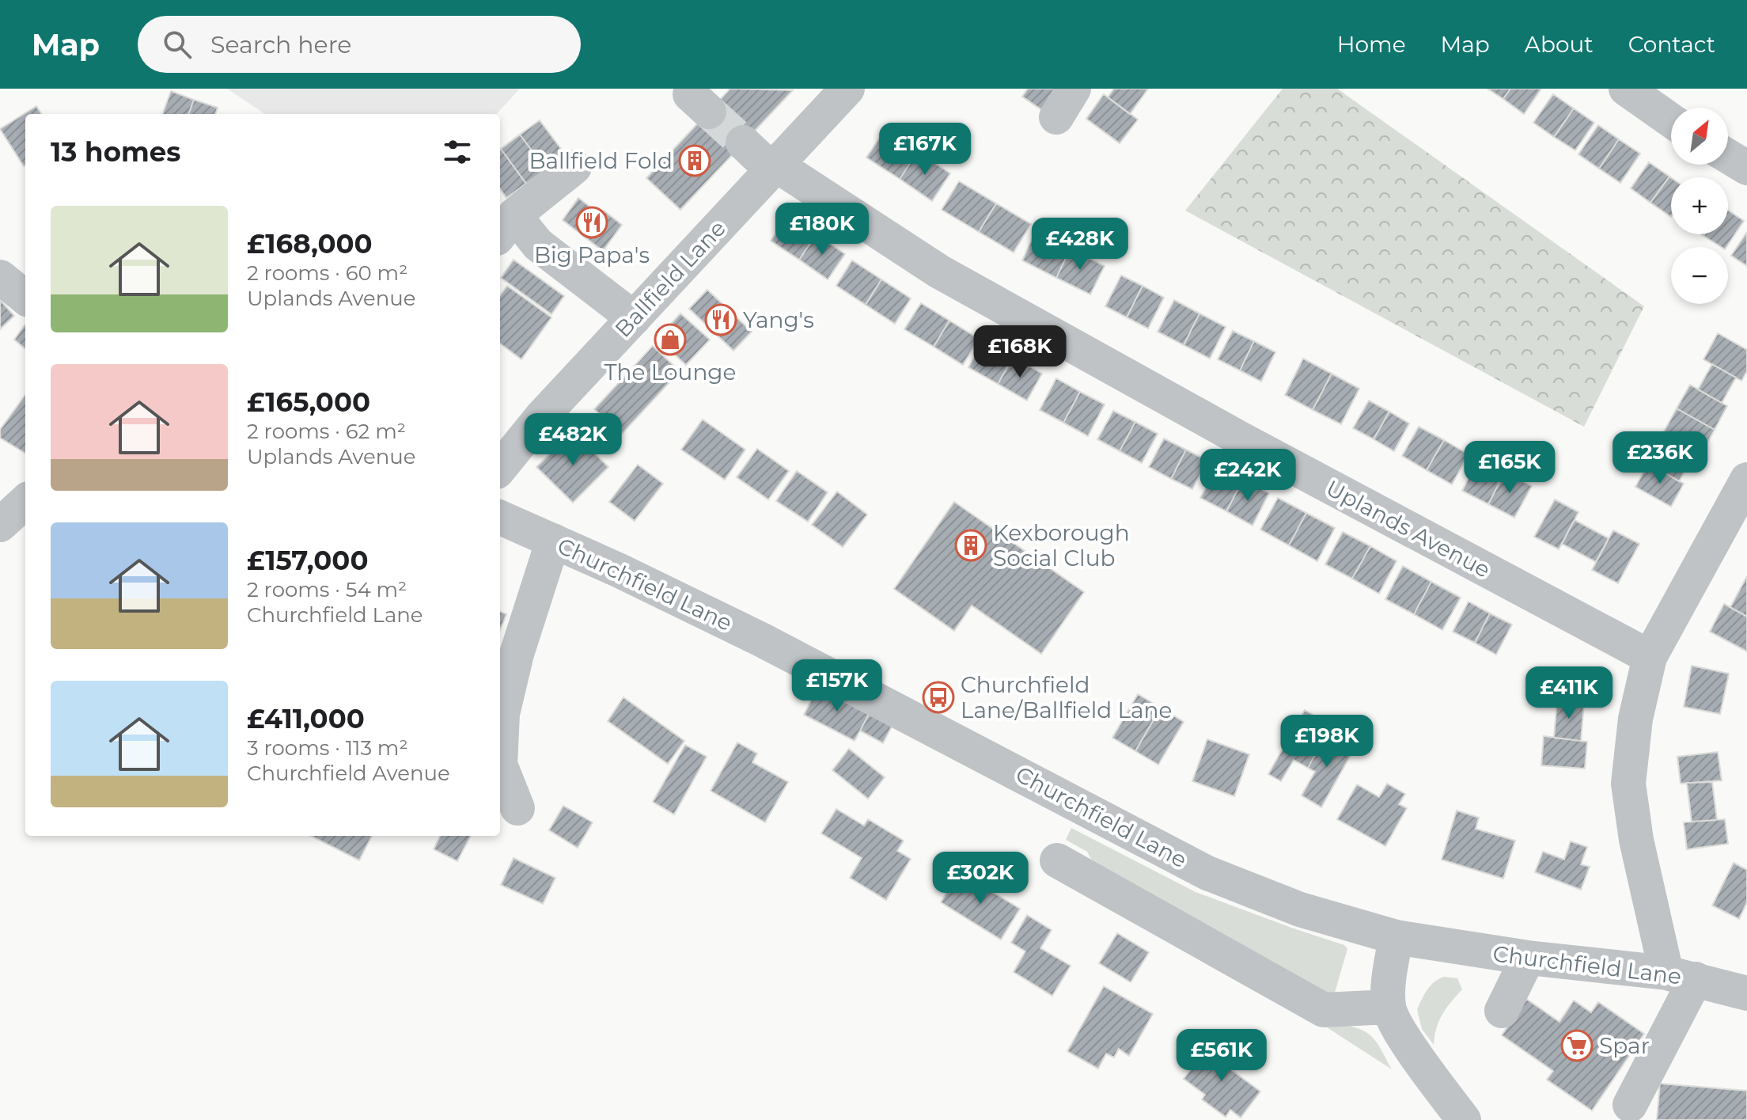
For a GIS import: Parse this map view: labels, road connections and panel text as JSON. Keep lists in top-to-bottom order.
{
  "streets": {
    "street": ["Ballfield Lane", "Uplands Avenue", "Churchfield Lane"]
  },
  "crossings": [
    ["Ballfield Lane", "Uplands Avenue"]
  ],
  "places": {
    "building": ["Ballfield Fold", "Kexborough Social Club"],
    "restaurant": ["Big Papa's", "Yang's"],
    "shop": ["The Lounge"],
    "bus stop": ["Churchfield Lane/Ballfield Lane"],
    "supermarket": ["Spar"]
  },
  "north": "top right",
  "page": {
    "header": "Map",
    "search": "Search here",
    "nav": [
      "Home",
      "Map",
      "About",
      "Contact"
    ],
    "map_buttons": ["+", "−"],
    "heading": "13 homes",
    "price": [
      "£167K",
      "£180K",
      "£428K",
      "£168K",
      "£482K",
      "£236K",
      "£165K",
      "£242K",
      "£157K",
      "£411K",
      "£198K",
      "£302K",
      "£561K"
    ],
    "list": [
      {
        "name": "£168,000",
        "note": "2 rooms · 60 m² · Uplands Avenue"
      },
      {
        "name": "£165,000",
        "note": "2 rooms · 62 m² · Uplands Avenue"
      },
      {
        "name": "£157,000",
        "note": "2 rooms · 54 m² · Churchfield Lane"
      },
      {
        "name": "£411,000",
        "note": "3 rooms · 113 m² · Churchfield Avenue"
      }
    ]
  }
}
